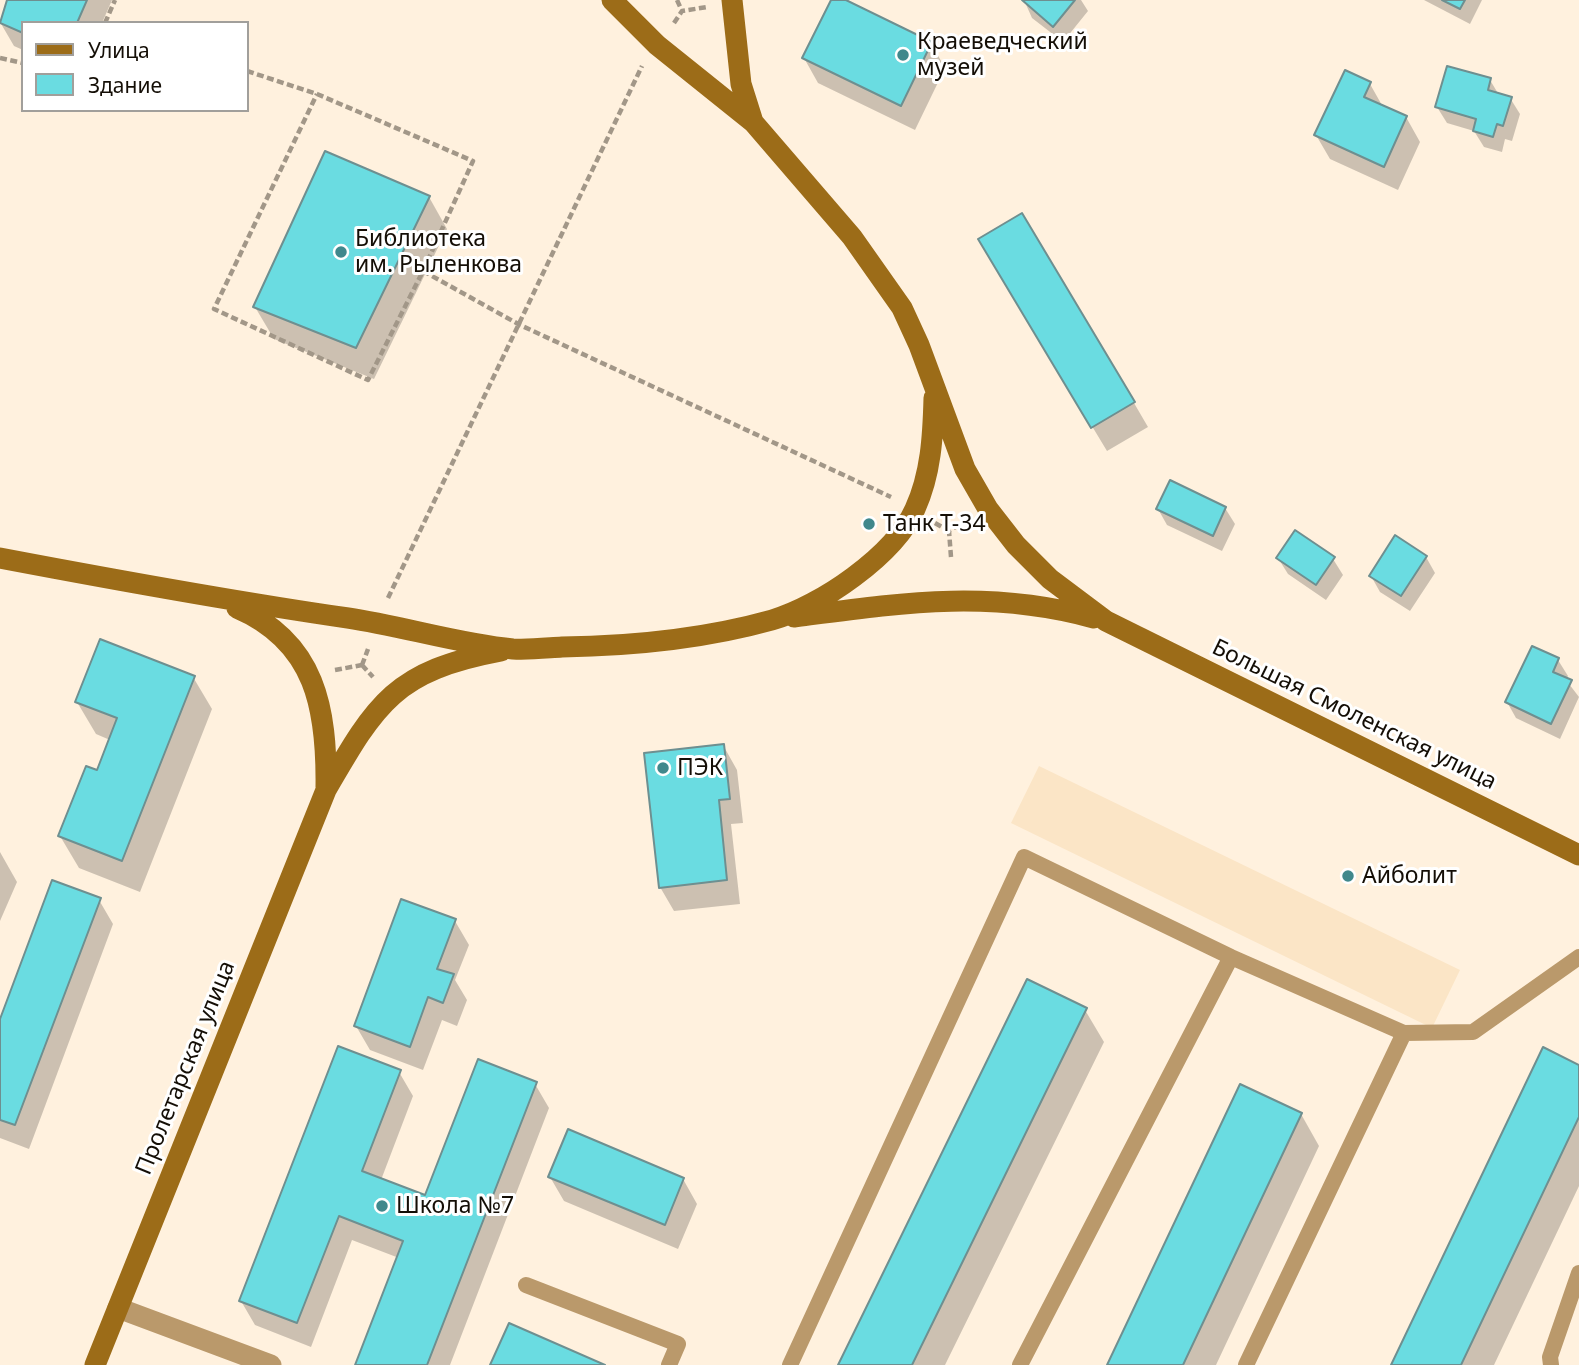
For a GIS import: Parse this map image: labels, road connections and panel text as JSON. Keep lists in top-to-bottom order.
{
  "streets": {
    "main road": ["Большая Смоленская улица", "Пролетарская улица"]
  },
  "places": [
    "Краеведческий музей",
    "Библиотека им. Рыленкова",
    "Танк Т-34",
    "ПЭК",
    "Айболит",
    "Школа №7"
  ],
  "legend": ["Улица", "Здание"]
}
